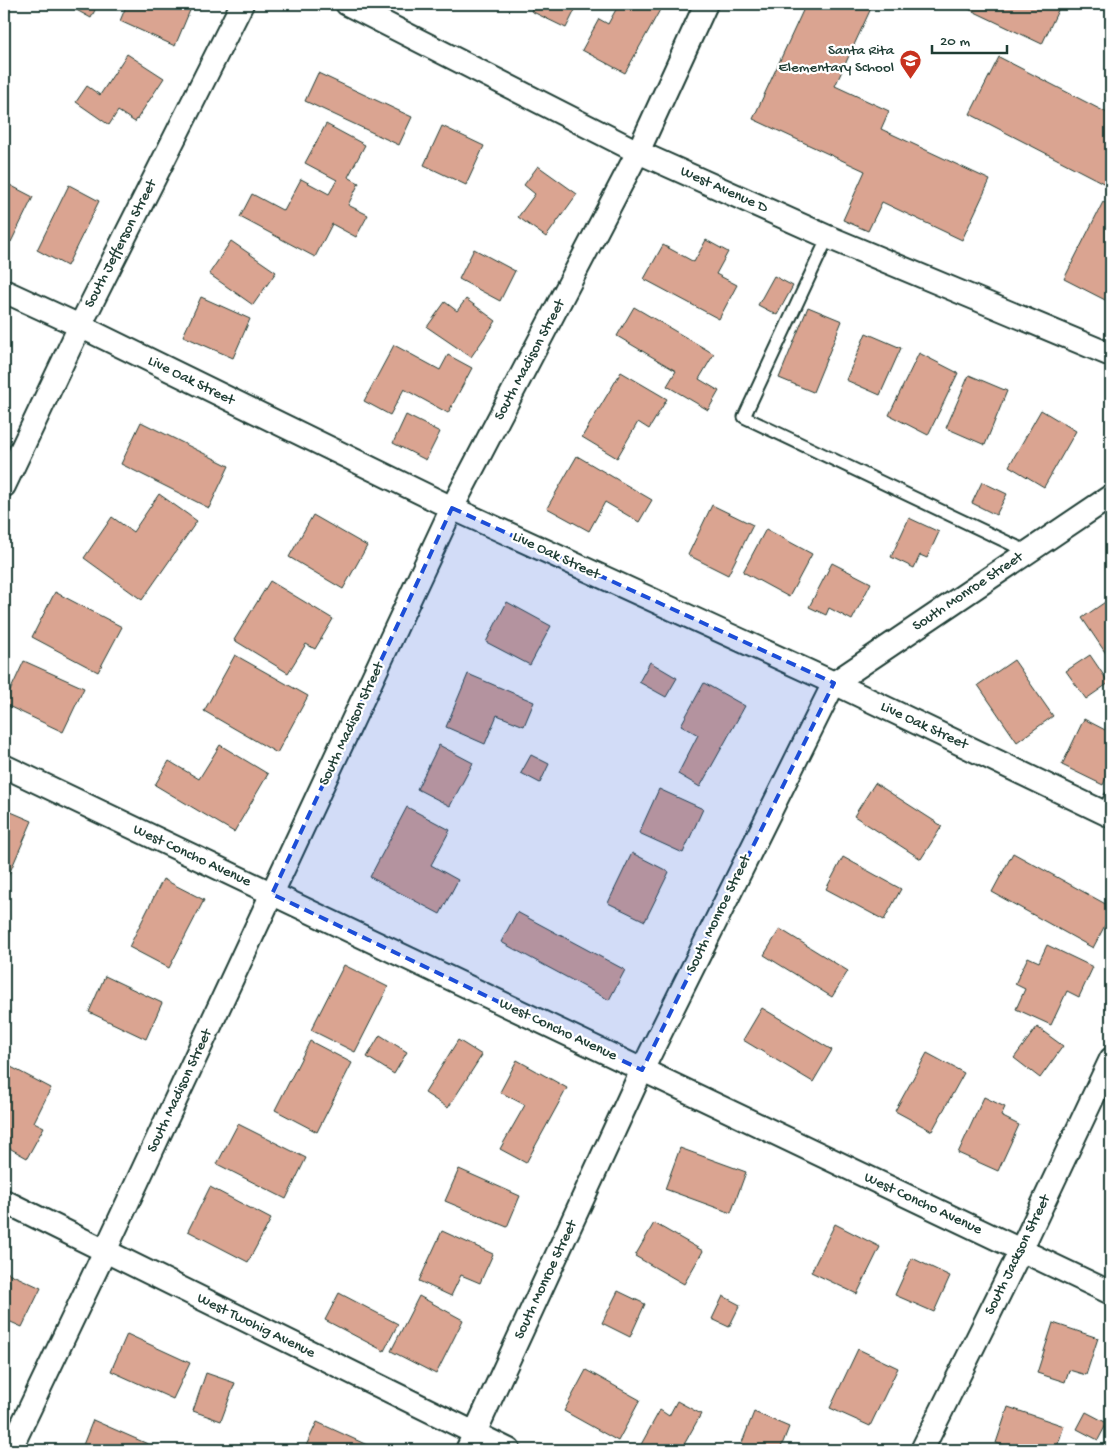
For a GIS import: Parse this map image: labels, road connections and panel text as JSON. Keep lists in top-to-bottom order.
{
  "streets": {
    "street": [
      "West Avenue D",
      "South Jefferson Street",
      "South Madison Street",
      "Live Oak Street",
      "South Monroe Street",
      "West Concho Avenue",
      "South Jackson Street",
      "West Twohig Avenue"
    ]
  },
  "crossings": [
    ["West Avenue D", "South Madison Street"],
    ["South Jefferson Street", "Live Oak Street"],
    ["South Madison Street", "Live Oak Street"],
    ["South Madison Street", "West Concho Avenue"],
    ["South Madison Street", "West Twohig Avenue"],
    ["Live Oak Street", "South Monroe Street"],
    ["South Monroe Street", "West Concho Avenue"],
    ["South Monroe Street", "West Twohig Avenue"],
    ["West Concho Avenue", "South Jackson Street"]
  ],
  "places": {
    "school or university": ["Santa Rita Elementary School"]
  },
  "scale_bar": "20 m"
}
